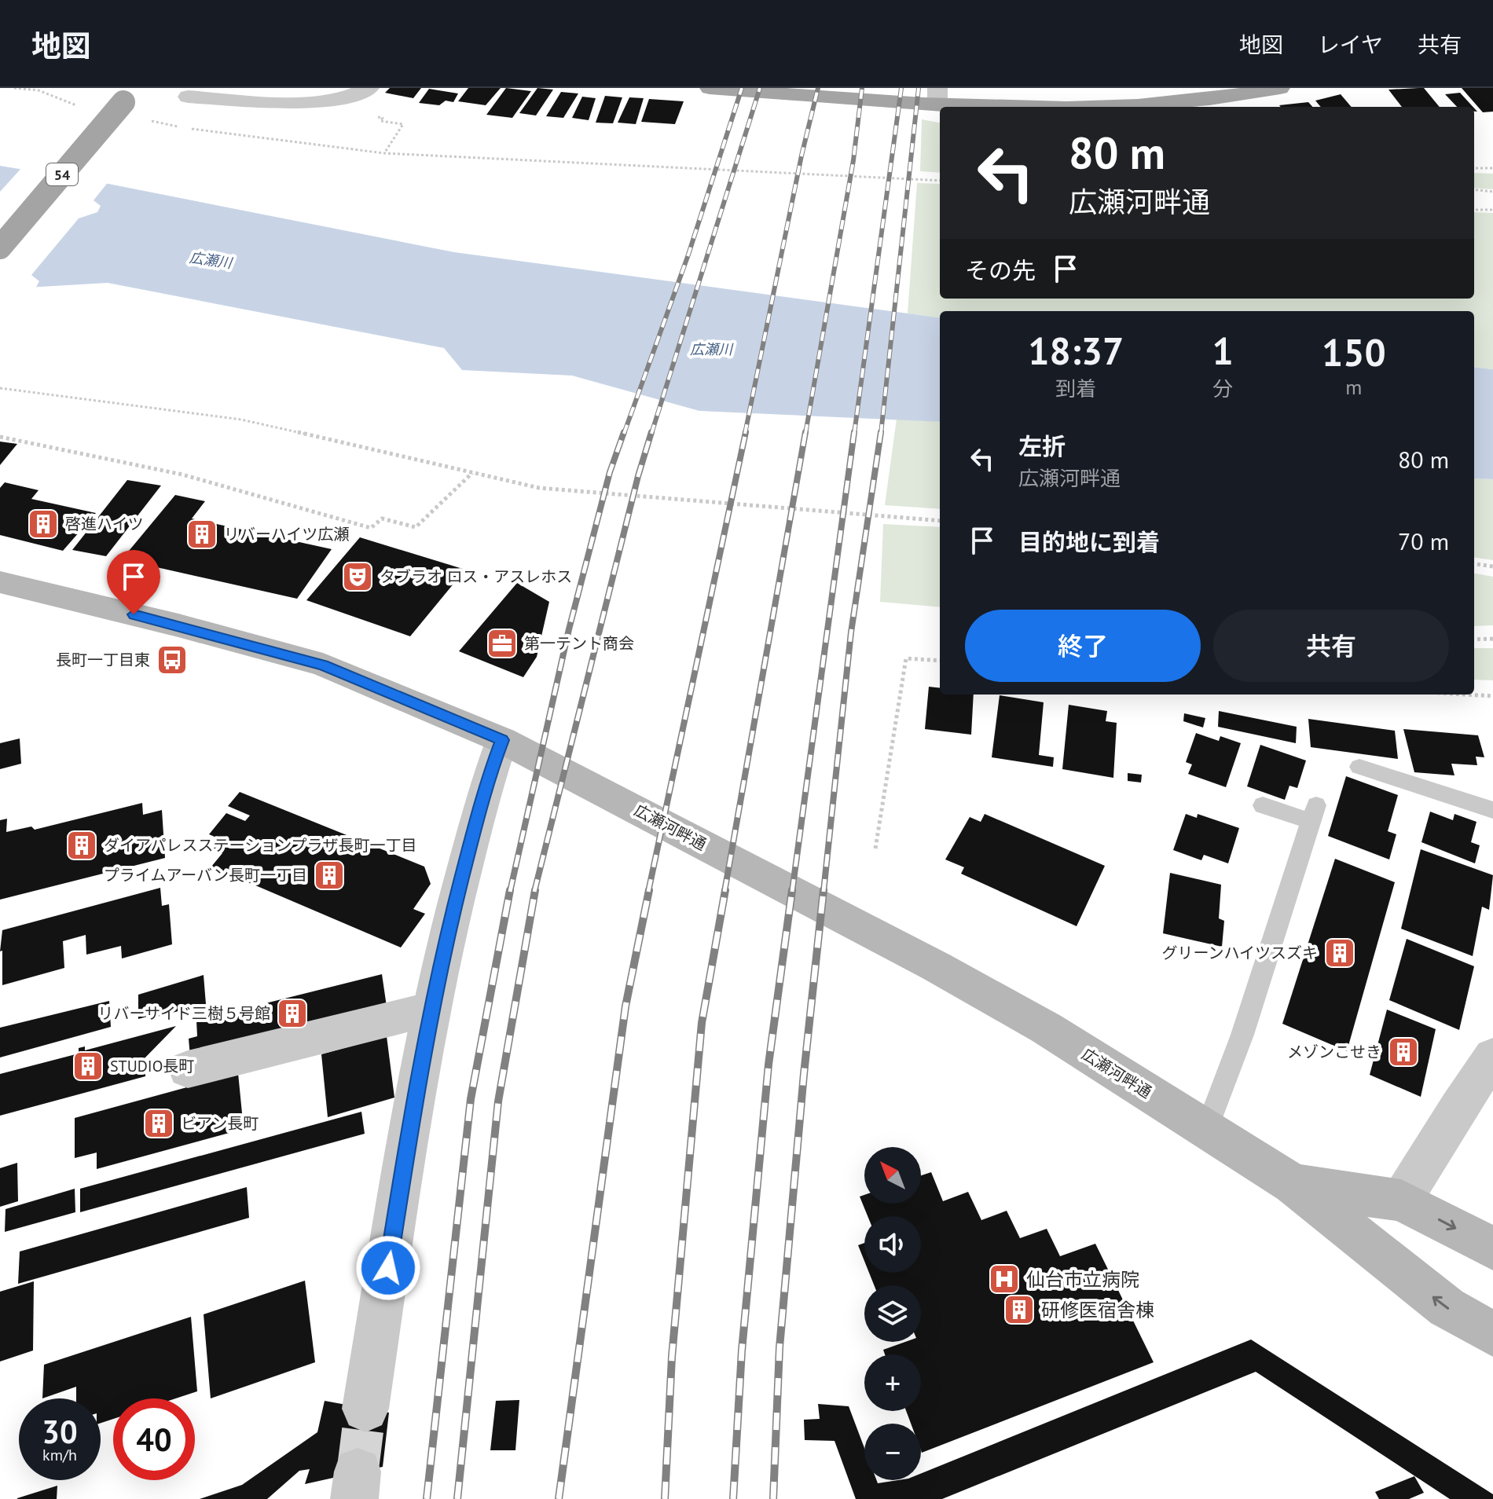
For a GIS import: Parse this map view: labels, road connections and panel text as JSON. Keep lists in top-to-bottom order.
{
  "streets": {
    "main road": ["54", "広瀬河畔通"]
  },
  "water": ["広瀬川"],
  "places": {
    "building": [
      "啓進ハイツ",
      "リバーハイツ広瀬",
      "ダイアパレスステーションプラザ長町一丁目",
      "プライムアーバン長町一丁目",
      "グリーンハイツスズキ",
      "リバーサイド三樹５号館",
      "メゾンこせき",
      "STUDIO長町",
      "ビアン長町",
      "研修医宿舎棟"
    ],
    "theatre": ["タブラオ ロス・アスレホス"],
    "office": ["第一テント商会"],
    "bus stop": ["長町一丁目東"],
    "hospital": ["仙台市立病院"]
  },
  "north": "top left",
  "page": {
    "header": "地図",
    "nav": ["地図", "レイヤ", "共有"],
    "turn": ["80 m", "広瀬河畔通"],
    "then": "その先",
    "eta": [
      "18:37",
      "到着",
      "1",
      "分",
      "150",
      "m"
    ],
    "list": [
      {
        "name": "左折",
        "note": "広瀬河畔通",
        "value": "80 m"
      },
      {
        "name": "目的地に到着",
        "value": "70 m"
      }
    ],
    "buttons": ["終了", "共有"],
    "map_buttons": ["+", "−"],
    "speed": "30 km/h",
    "limit": "40"
  }
}
